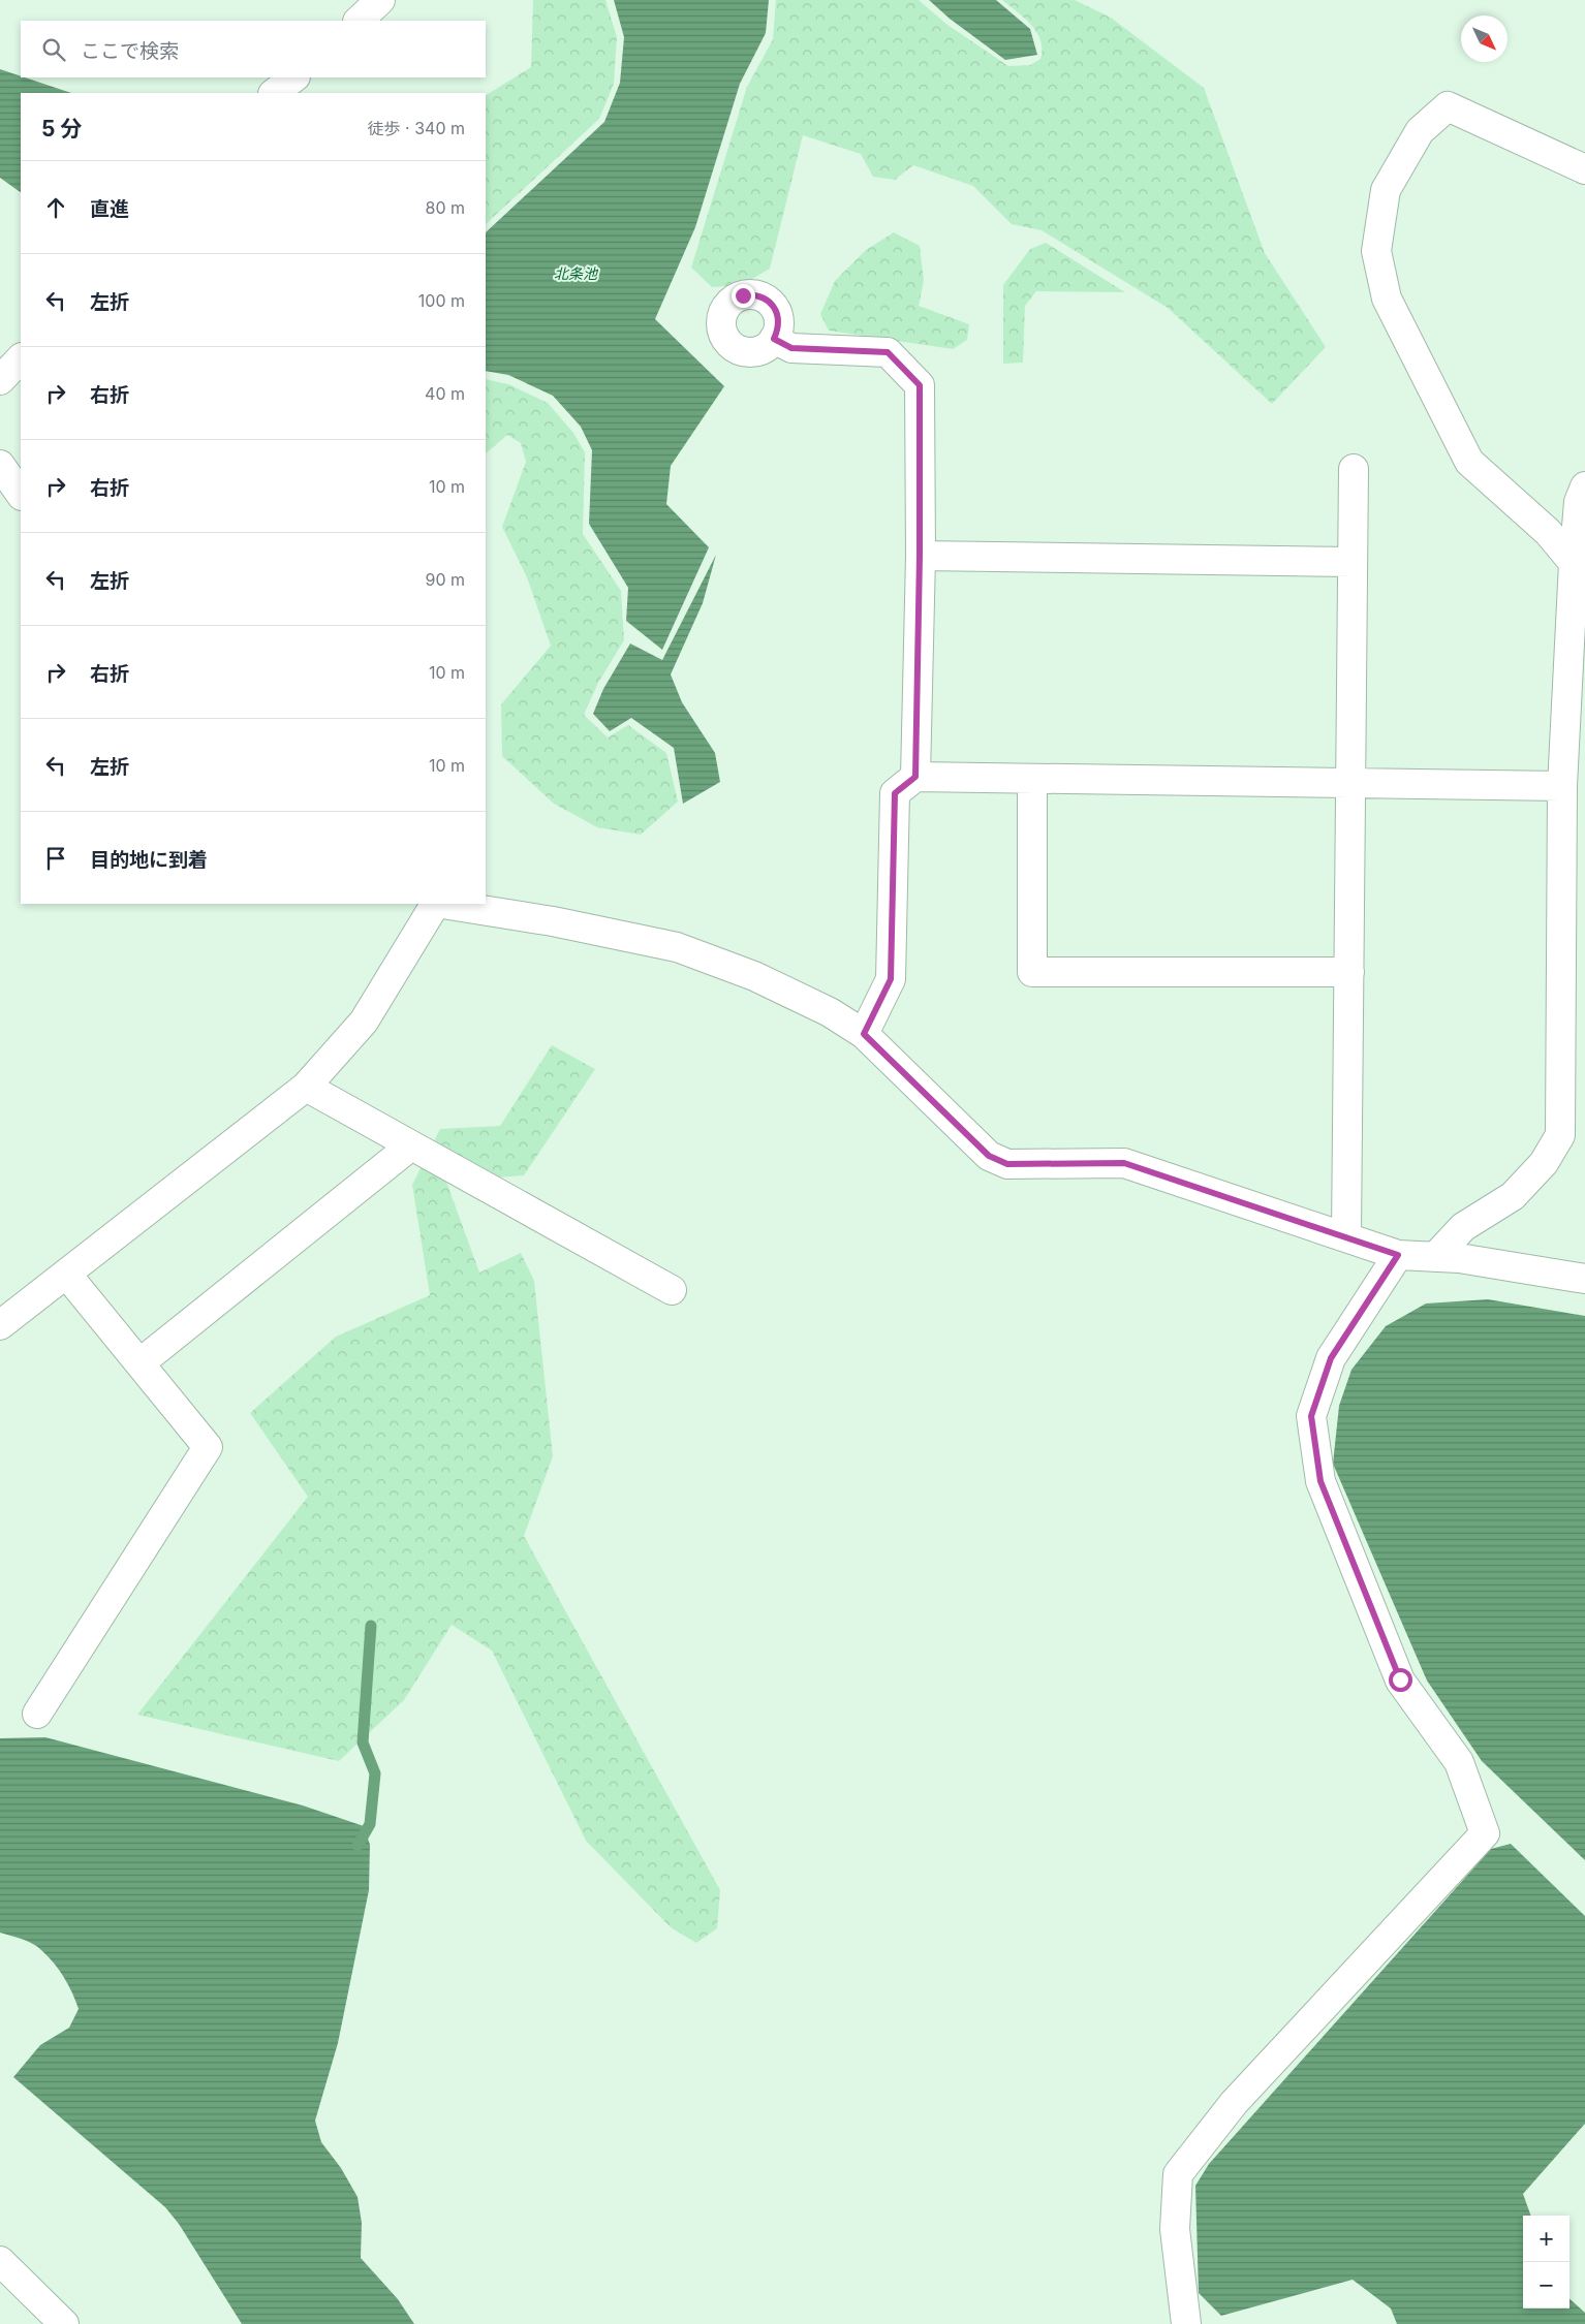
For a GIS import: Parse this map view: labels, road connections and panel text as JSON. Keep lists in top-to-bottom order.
{
  "water": ["北条池"],
  "north": "bottom right",
  "page": {
    "search": "ここで検索",
    "heading": ["5 分", "徒歩 · 340 m"],
    "list": [
      ["直進", "80 m"],
      ["左折", "100 m"],
      ["右折", "40 m"],
      ["右折", "10 m"],
      ["左折", "90 m"],
      ["右折", "10 m"],
      ["左折", "10 m"],
      "目的地に到着"
    ],
    "map_buttons": ["+", "−"]
  }
}
